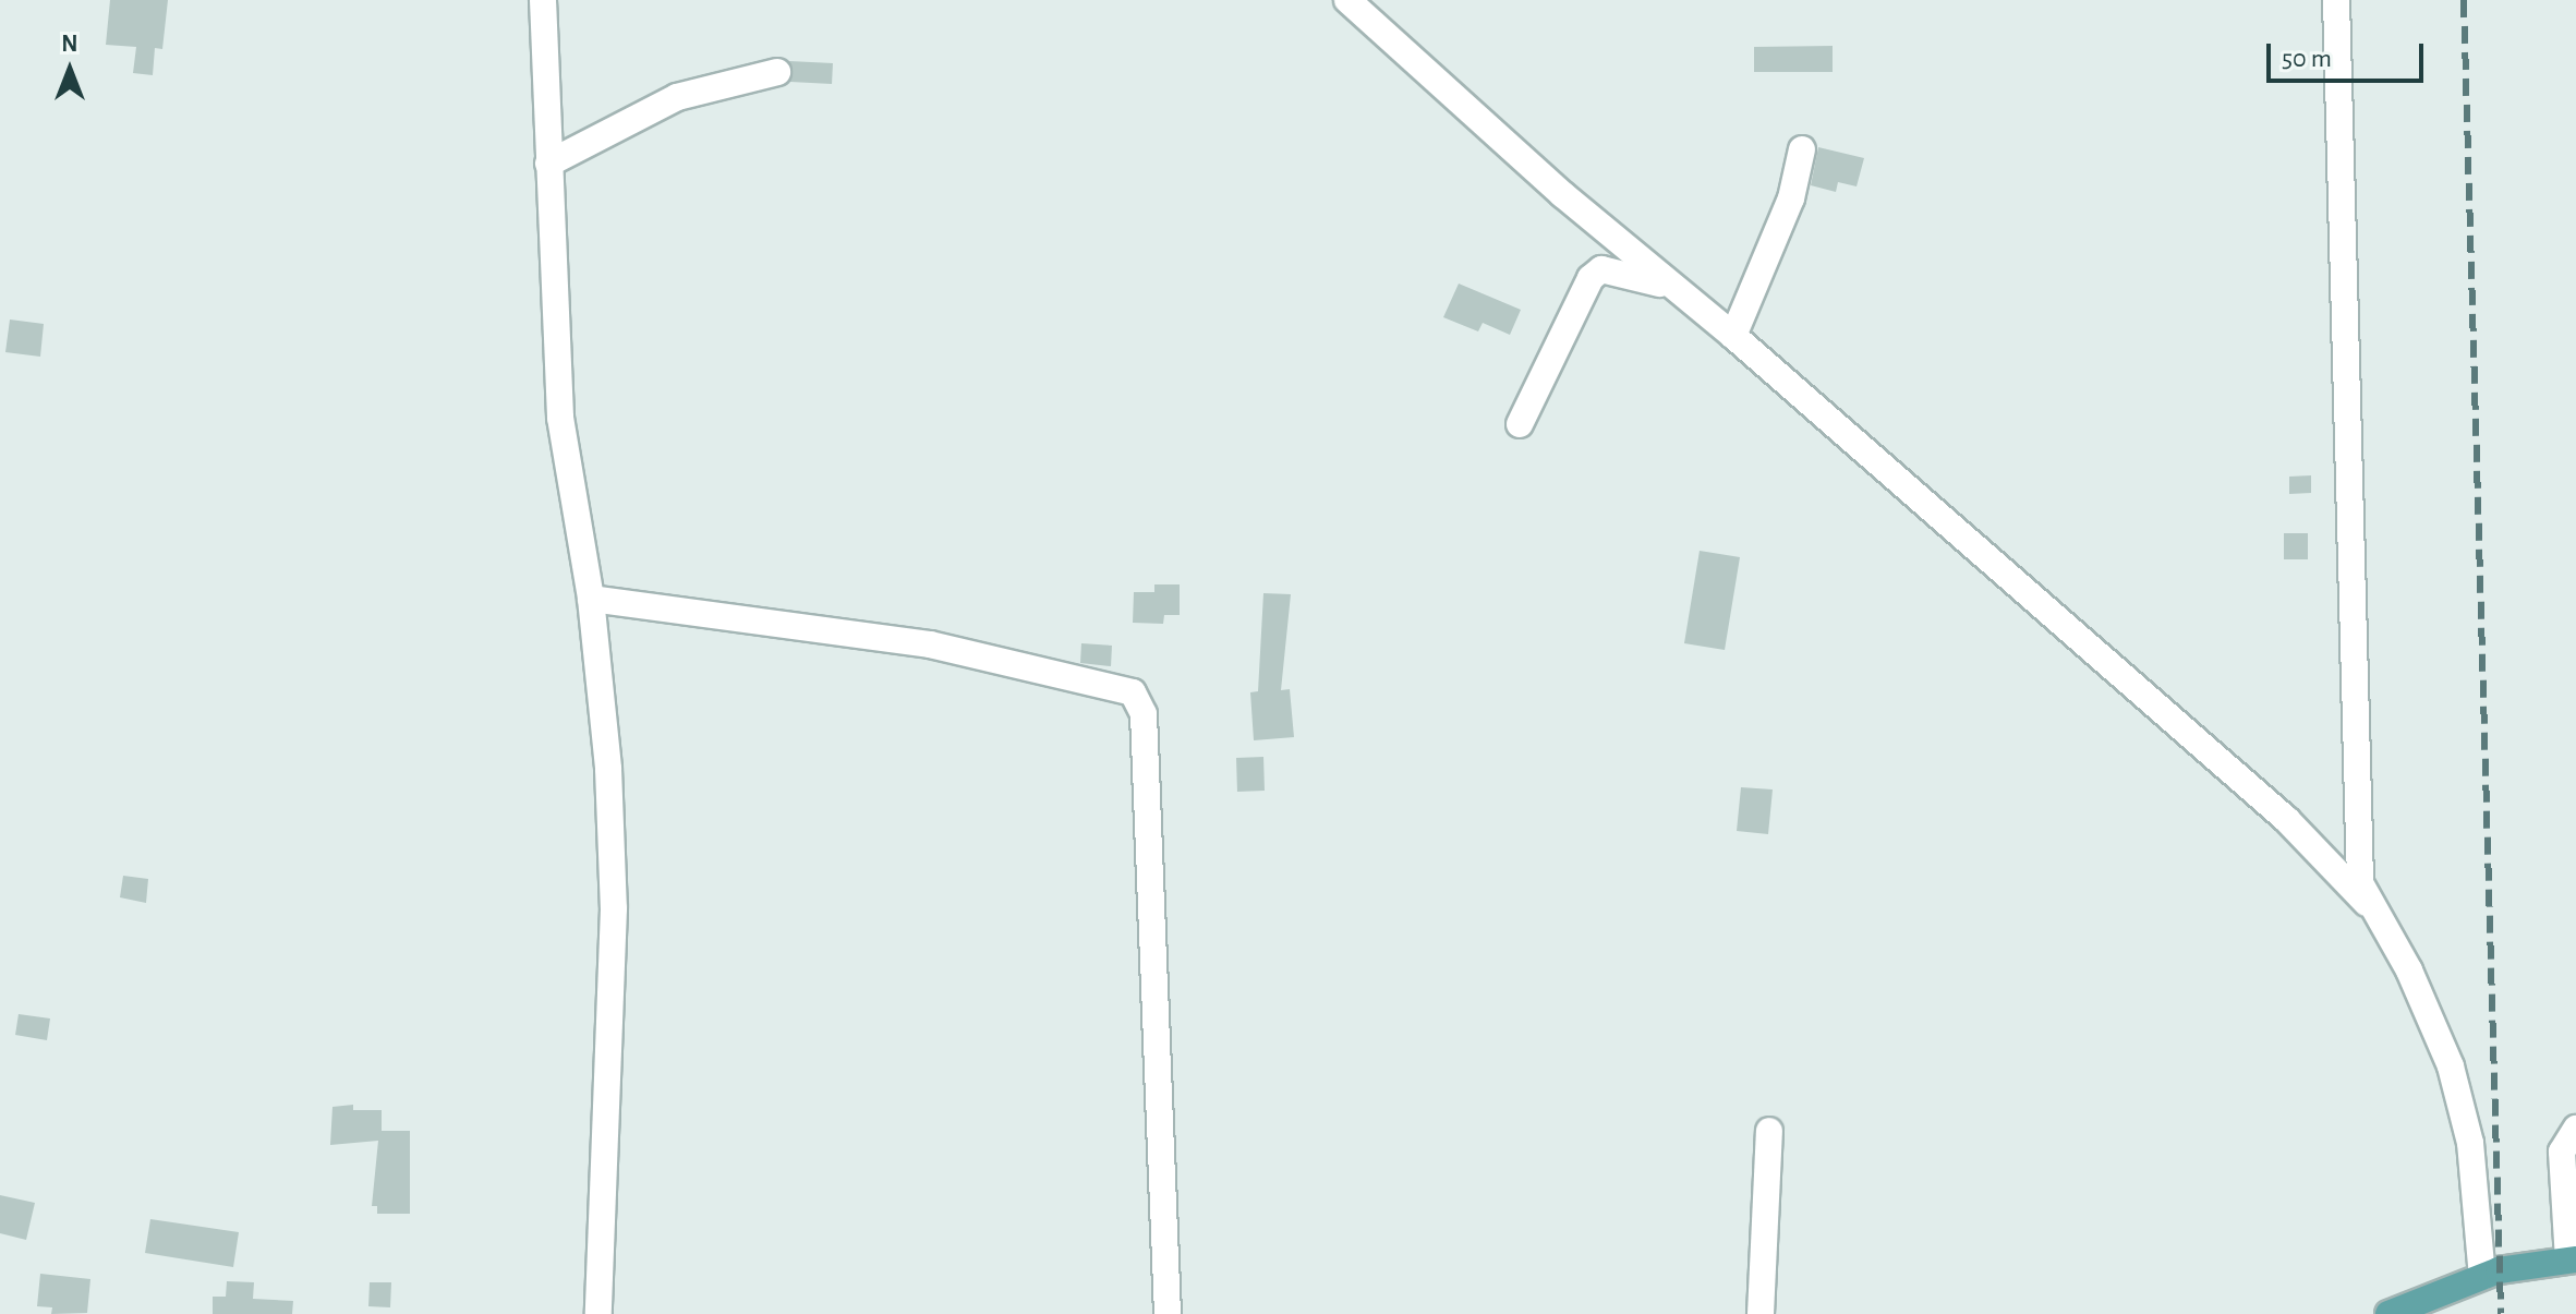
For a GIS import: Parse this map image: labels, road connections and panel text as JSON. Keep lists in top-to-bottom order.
{
  "scale_bar": "50 m",
  "north": "top"
}
